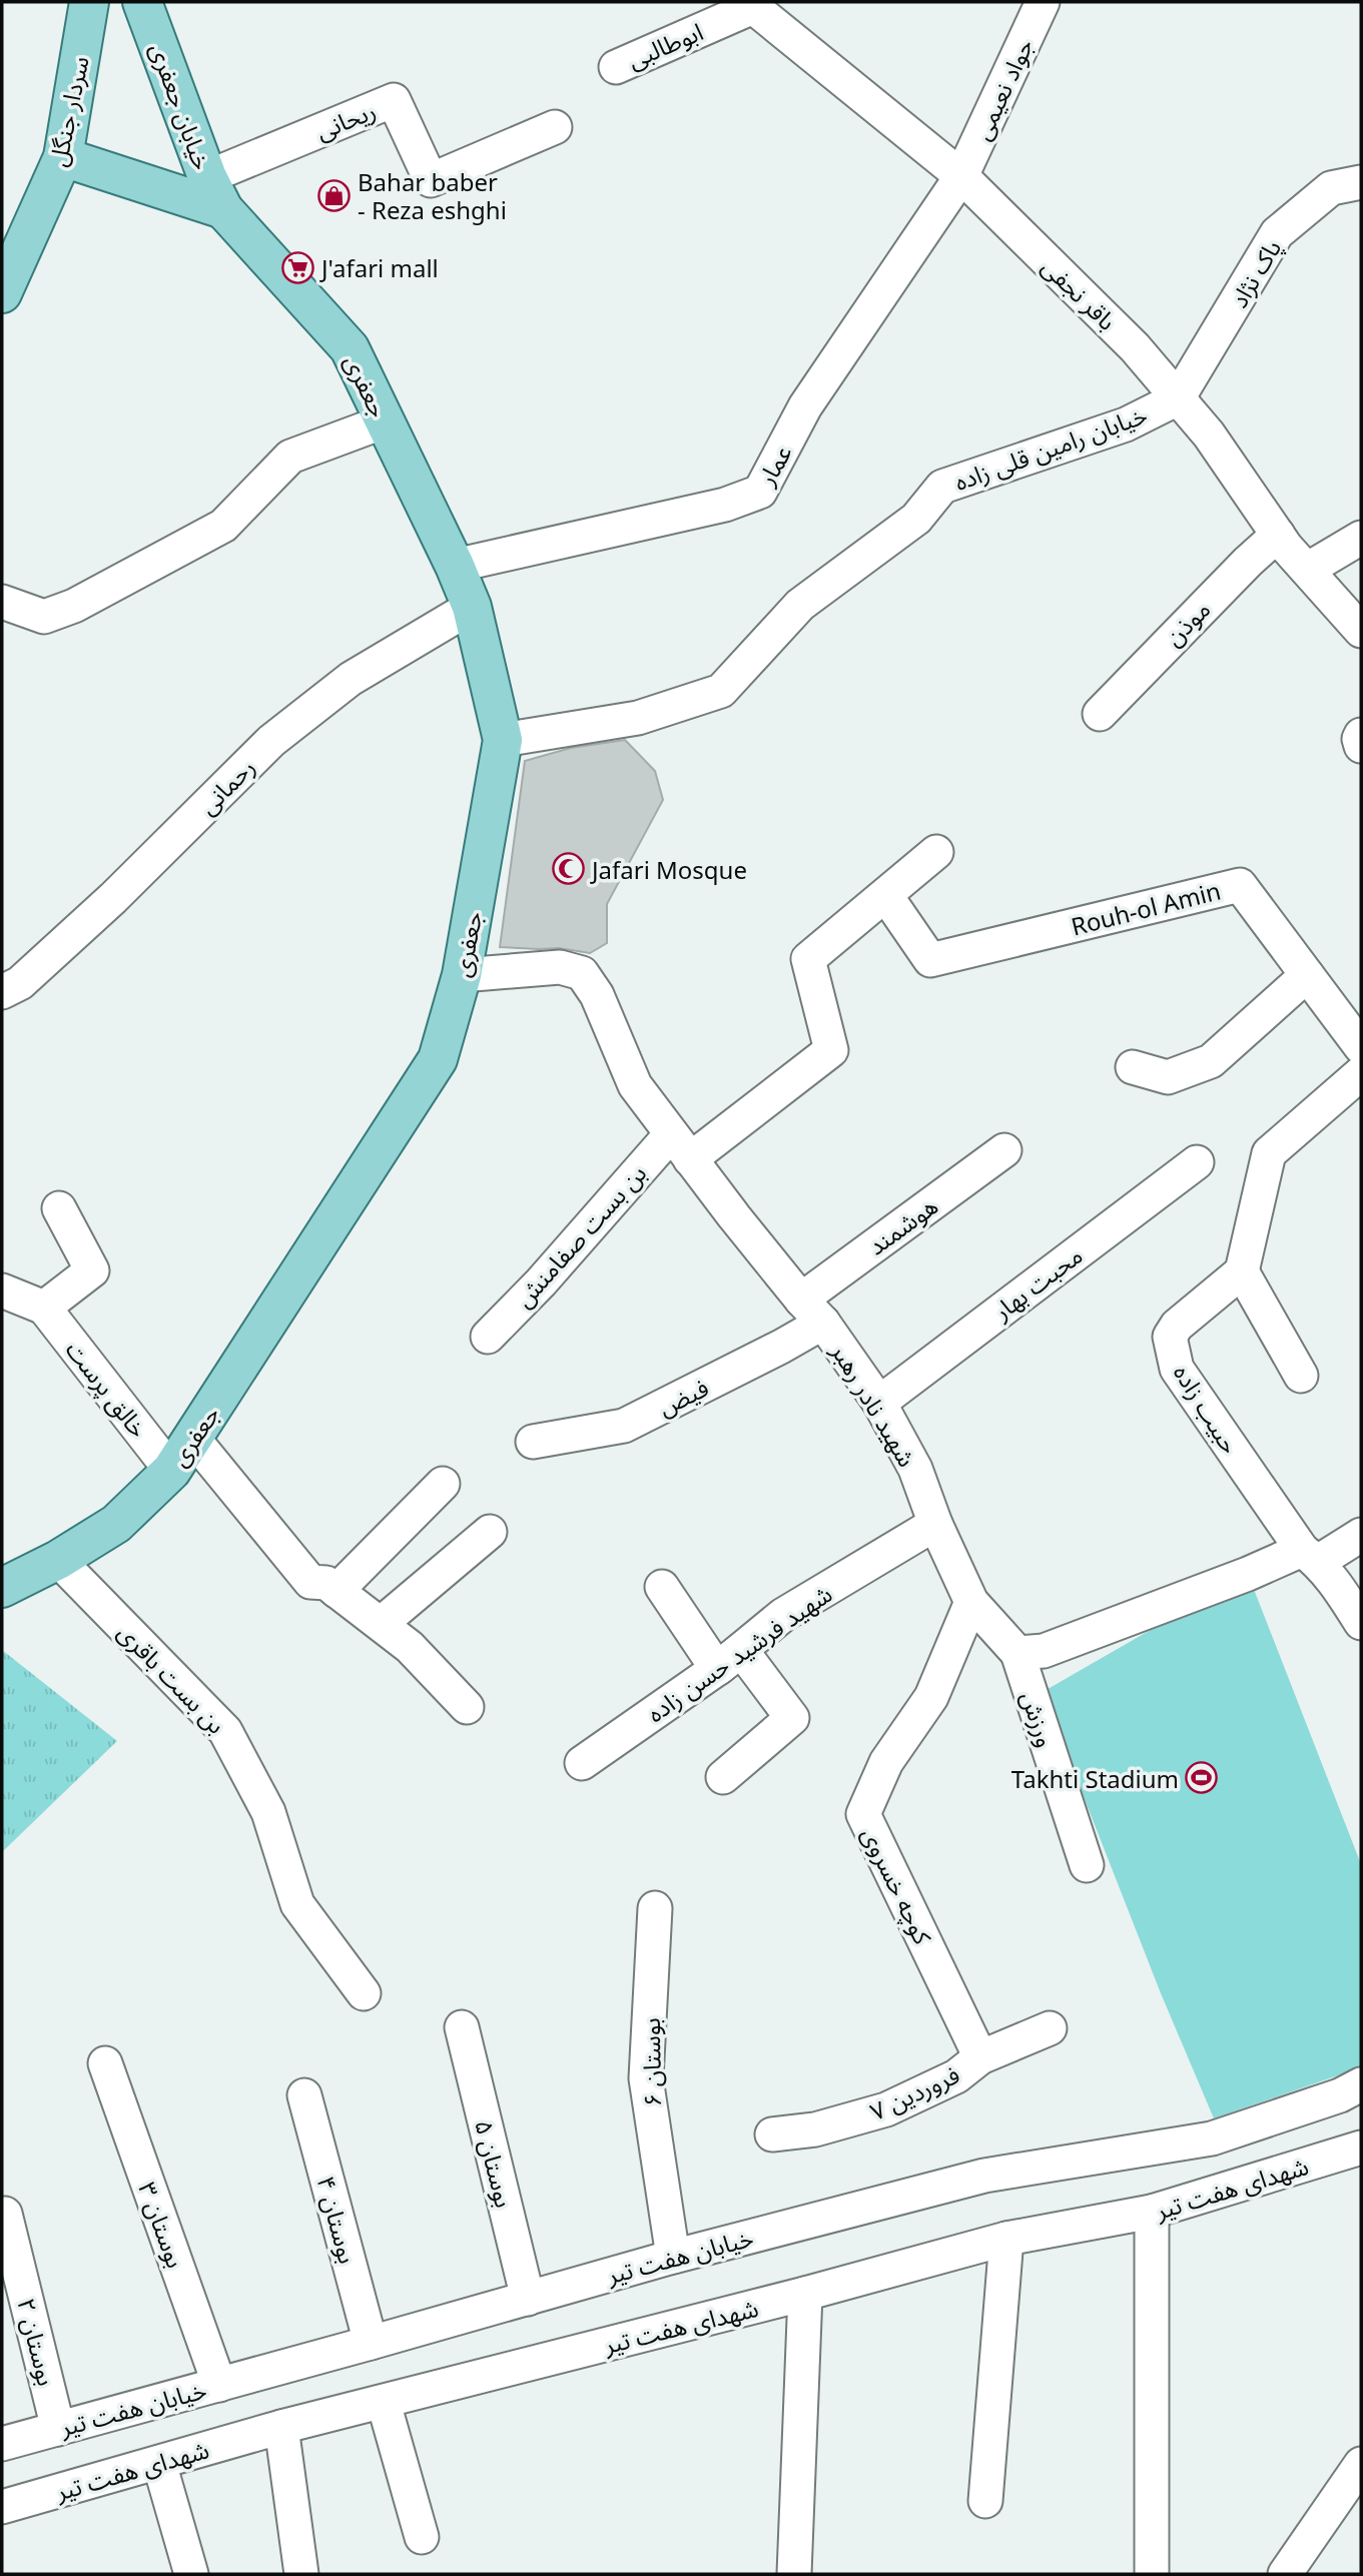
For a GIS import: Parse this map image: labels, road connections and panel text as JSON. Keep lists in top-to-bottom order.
{
  "streets": {
    "main road": ["خیابان جعفری", "سردار جنگل", "جعفری"],
    "street": [
      "ابوطالبی",
      "جواد نعیمی",
      "ریحانی",
      "پاک نژاد",
      "باقر نجفی",
      "خیابان رامین قلی زاده",
      "عمار",
      "موذن",
      "رحمانی",
      "Rouh-ol Amin",
      "هوشمند",
      "بن بست صفامنش",
      "محبت بهار",
      "خالق پرست",
      "فیض",
      "شهید نادر رهبر",
      "حبیب زاده",
      "شهید فرشید حسن زاده",
      "بن بست باقری",
      "ورزش",
      "کوچه خسروی",
      "بوستان ۶",
      "فروردین ۷",
      "بوستان ۵",
      "شهدای هفت تیر",
      "بوستان ۴",
      "بوستان ۳",
      "خیابان هفت تیر",
      "بوستان ۲"
    ]
  },
  "crossings": [
    ["ابوطالبی", "باقر نجفی"],
    ["جواد نعیمی", "باقر نجفی"],
    ["جواد نعیمی", "عمار"],
    ["خیابان جعفری", "ریحانی"],
    ["خیابان جعفری", "جعفری"],
    ["ریحانی", "جعفری"],
    ["پاک نژاد", "باقر نجفی"],
    ["پاک نژاد", "خیابان رامین قلی زاده"],
    ["باقر نجفی", "خیابان رامین قلی زاده"],
    ["باقر نجفی", "عمار"],
    ["باقر نجفی", "موذن"],
    ["جعفری", "خیابان رامین قلی زاده"],
    ["جعفری", "عمار"],
    ["جعفری", "رحمانی"],
    ["جعفری", "خالق پرست"],
    ["جعفری", "شهید نادر رهبر"],
    ["جعفری", "بن بست باقری"],
    ["هوشمند", "فیض"],
    ["هوشمند", "شهید نادر رهبر"],
    ["بن بست صفامنش", "شهید نادر رهبر"],
    ["محبت بهار", "شهید نادر رهبر"],
    ["فیض", "شهید نادر رهبر"],
    ["شهید نادر رهبر", "شهید فرشید حسن زاده"],
    ["شهید نادر رهبر", "ورزش"],
    ["شهید نادر رهبر", "کوچه خسروی"],
    ["کوچه خسروی", "فروردین ۷"],
    ["بوستان ۶", "خیابان هفت تیر"],
    ["بوستان ۵", "خیابان هفت تیر"],
    ["بوستان ۴", "خیابان هفت تیر"],
    ["بوستان ۳", "خیابان هفت تیر"],
    ["خیابان هفت تیر", "بوستان ۲"]
  ],
  "places": {
    "shop": ["Bahar baber - Reza eshghi"],
    "supermarket": ["J'afari mall"],
    "mosque": ["Jafari Mosque"],
    "sports": ["Takhti Stadium"]
  }
}
